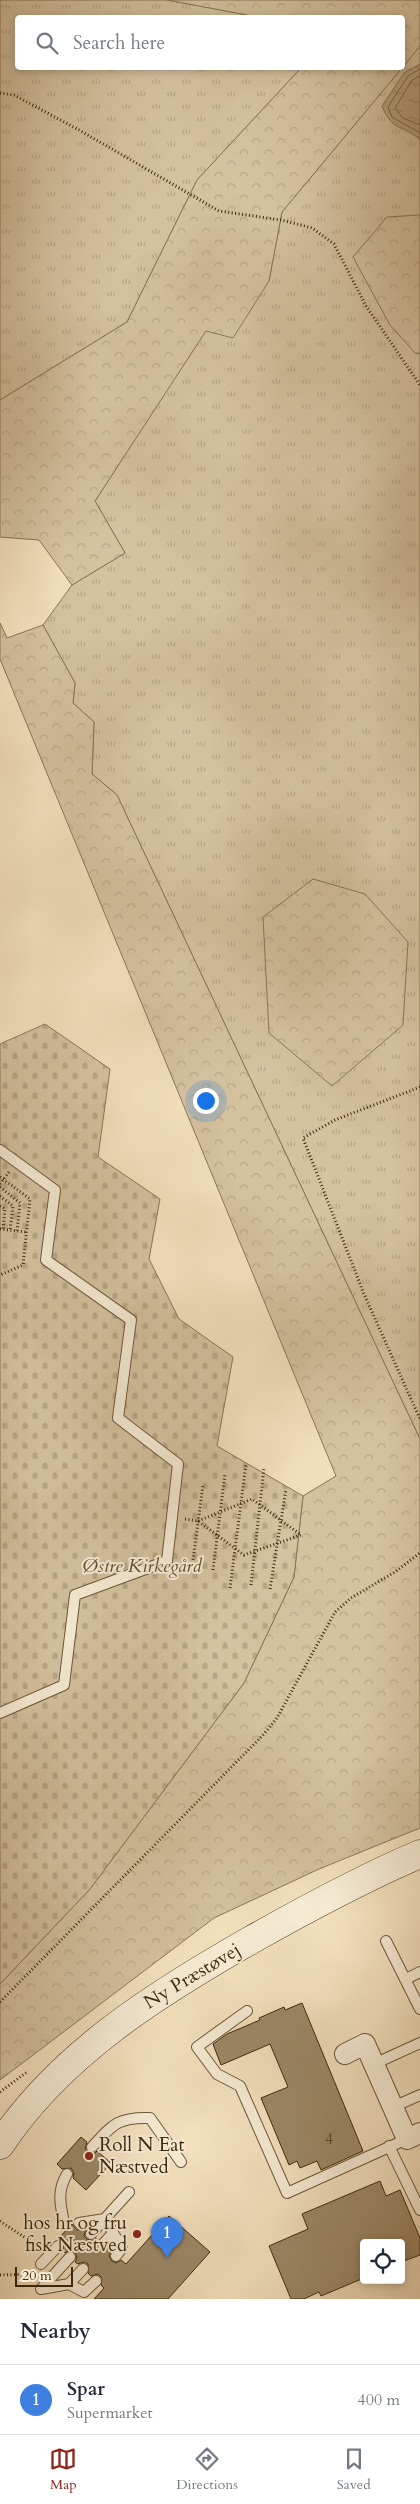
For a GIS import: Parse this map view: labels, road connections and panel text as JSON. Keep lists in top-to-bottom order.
{
  "streets": {
    "street": ["Ny Præstøvej"]
  },
  "parks": ["Østre Kirkegård"],
  "places": ["Roll N Eat Næstved", "hos hr og fru fisk Næstved"],
  "house_numbers": ["4"],
  "scale_bar": "20 m",
  "page": {
    "search": "Search here",
    "pins": "1",
    "scale": "20 m",
    "heading": "Nearby",
    "list": [
      {
        "mark": "1",
        "name": "Spar",
        "note": "Supermarket",
        "value": "400 m"
      }
    ],
    "nav": ["Map", "Directions", "Saved"]
  }
}
